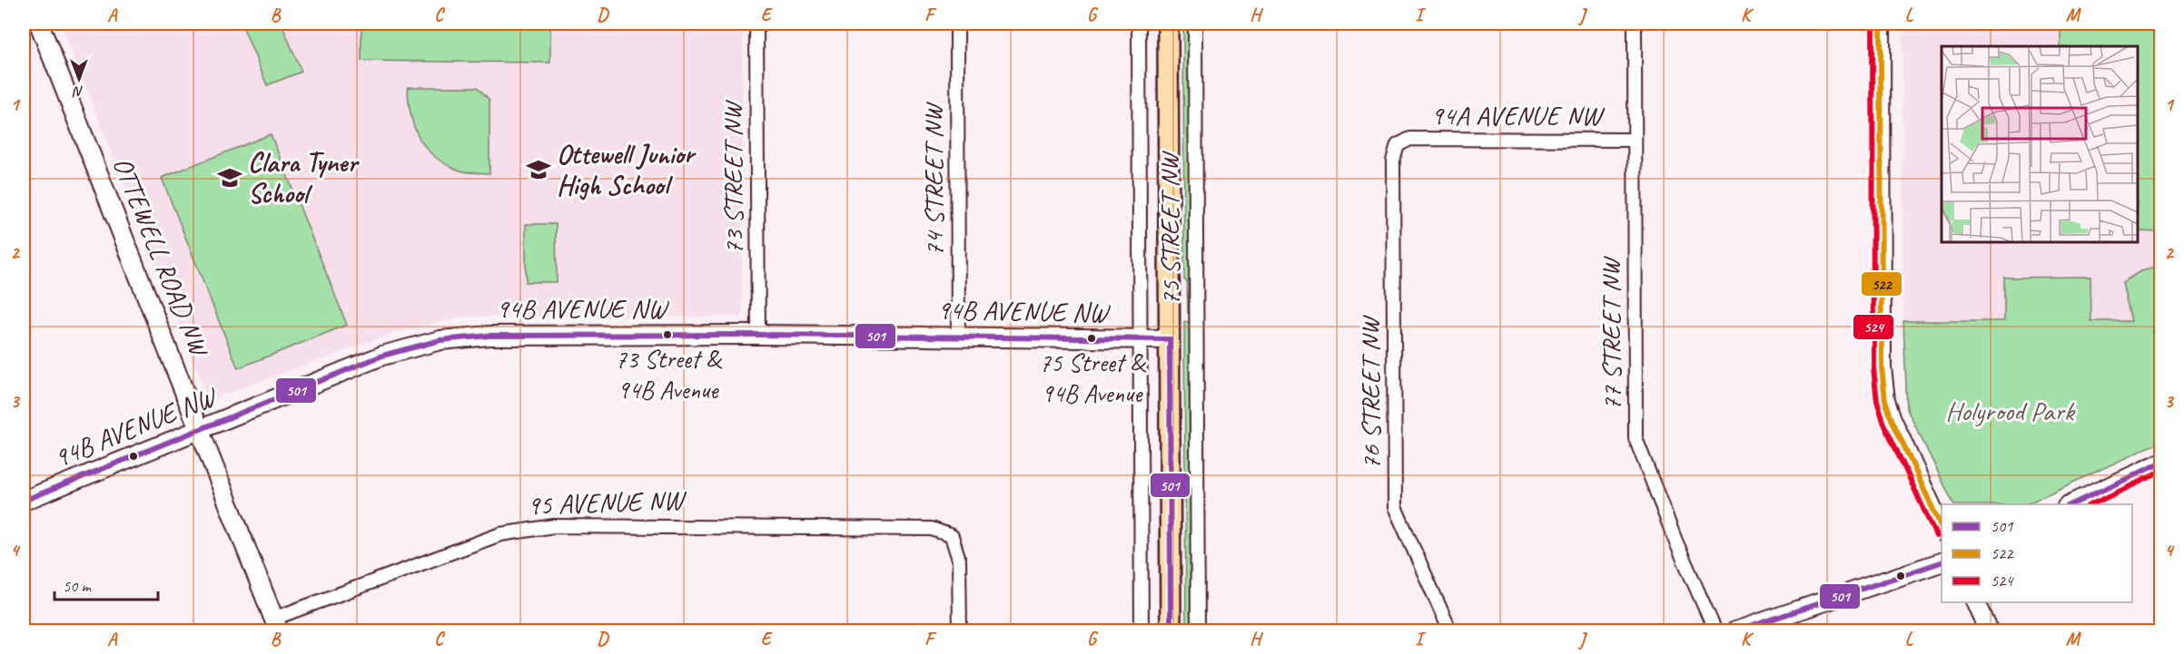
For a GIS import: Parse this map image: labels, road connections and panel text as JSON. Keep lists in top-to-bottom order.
{
  "streets": {
    "main road": ["75 STREET NW"],
    "street": [
      "94A AVENUE NW",
      "73 STREET NW",
      "74 STREET NW",
      "OTTEWELL ROAD NW",
      "94B AVENUE NW",
      "77 STREET NW",
      "76 STREET NW",
      "95 AVENUE NW"
    ]
  },
  "crossings": [
    ["94A AVENUE NW", "77 STREET NW"],
    ["94A AVENUE NW", "76 STREET NW"],
    ["73 STREET NW", "94B AVENUE NW"],
    ["74 STREET NW", "94B AVENUE NW"],
    ["75 STREET NW", "94B AVENUE NW"],
    ["OTTEWELL ROAD NW", "94B AVENUE NW"],
    ["OTTEWELL ROAD NW", "95 AVENUE NW"]
  ],
  "parks": ["Holyrood Park"],
  "places": {
    "school or university": ["Ottewell Junior High School", "Clara Tyner School"],
    "other": ["73 Street & 94B Avenue", "75 Street & 94B Avenue"]
  },
  "lines": ["transit line 522", "transit line 524", "transit line 501"],
  "legend": ["501", "522", "524"],
  "scale_bar": "50 m",
  "north": "bottom",
  "grid": {
    "columns": [
      "A",
      "B",
      "C",
      "D",
      "E",
      "F",
      "G",
      "H",
      "I",
      "J",
      "K",
      "L",
      "M"
    ],
    "rows": [
      "1",
      "2",
      "3",
      "4"
    ]
  }
}
